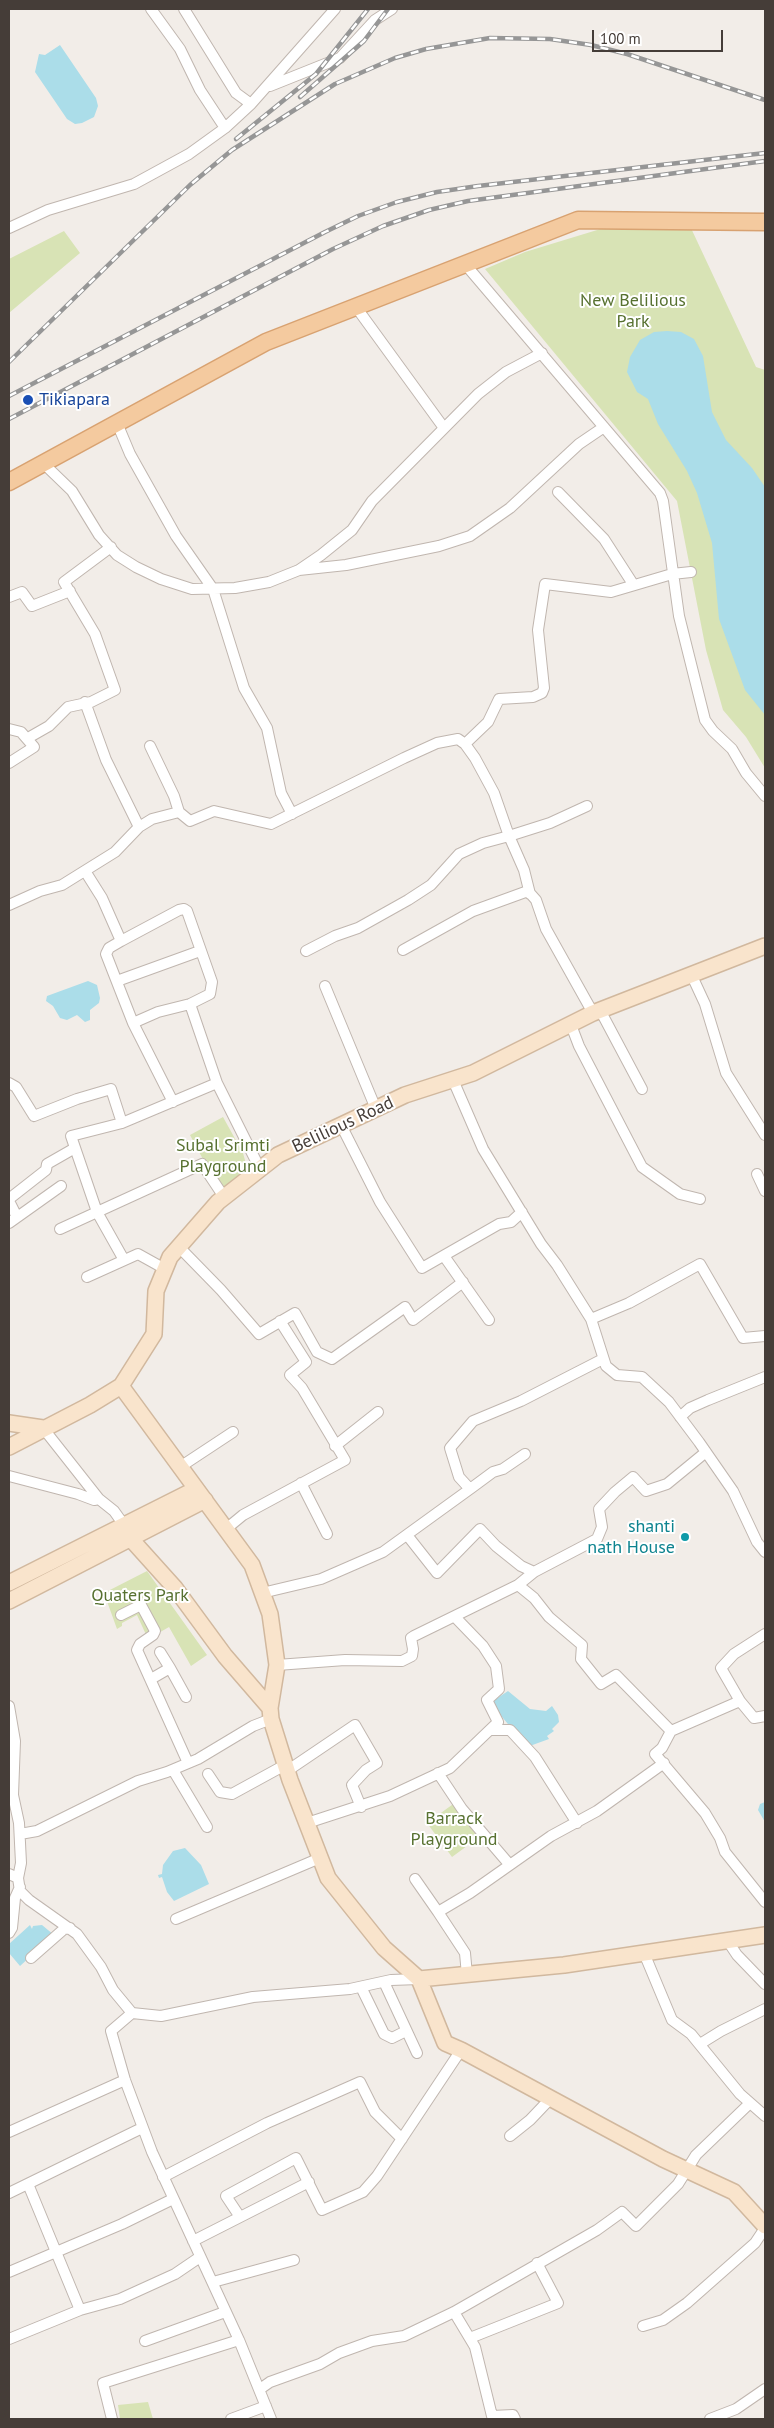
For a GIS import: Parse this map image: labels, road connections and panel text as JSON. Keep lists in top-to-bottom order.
{
  "streets": {
    "main road": ["Belilious Road"]
  },
  "parks": [
    "New Belilious Park",
    "Subal Srimti Playground",
    "Quaters Park",
    "Barrack Playground"
  ],
  "places": ["Tikiapara", "shanti nath House"],
  "scale_bar": "100 m"
}
